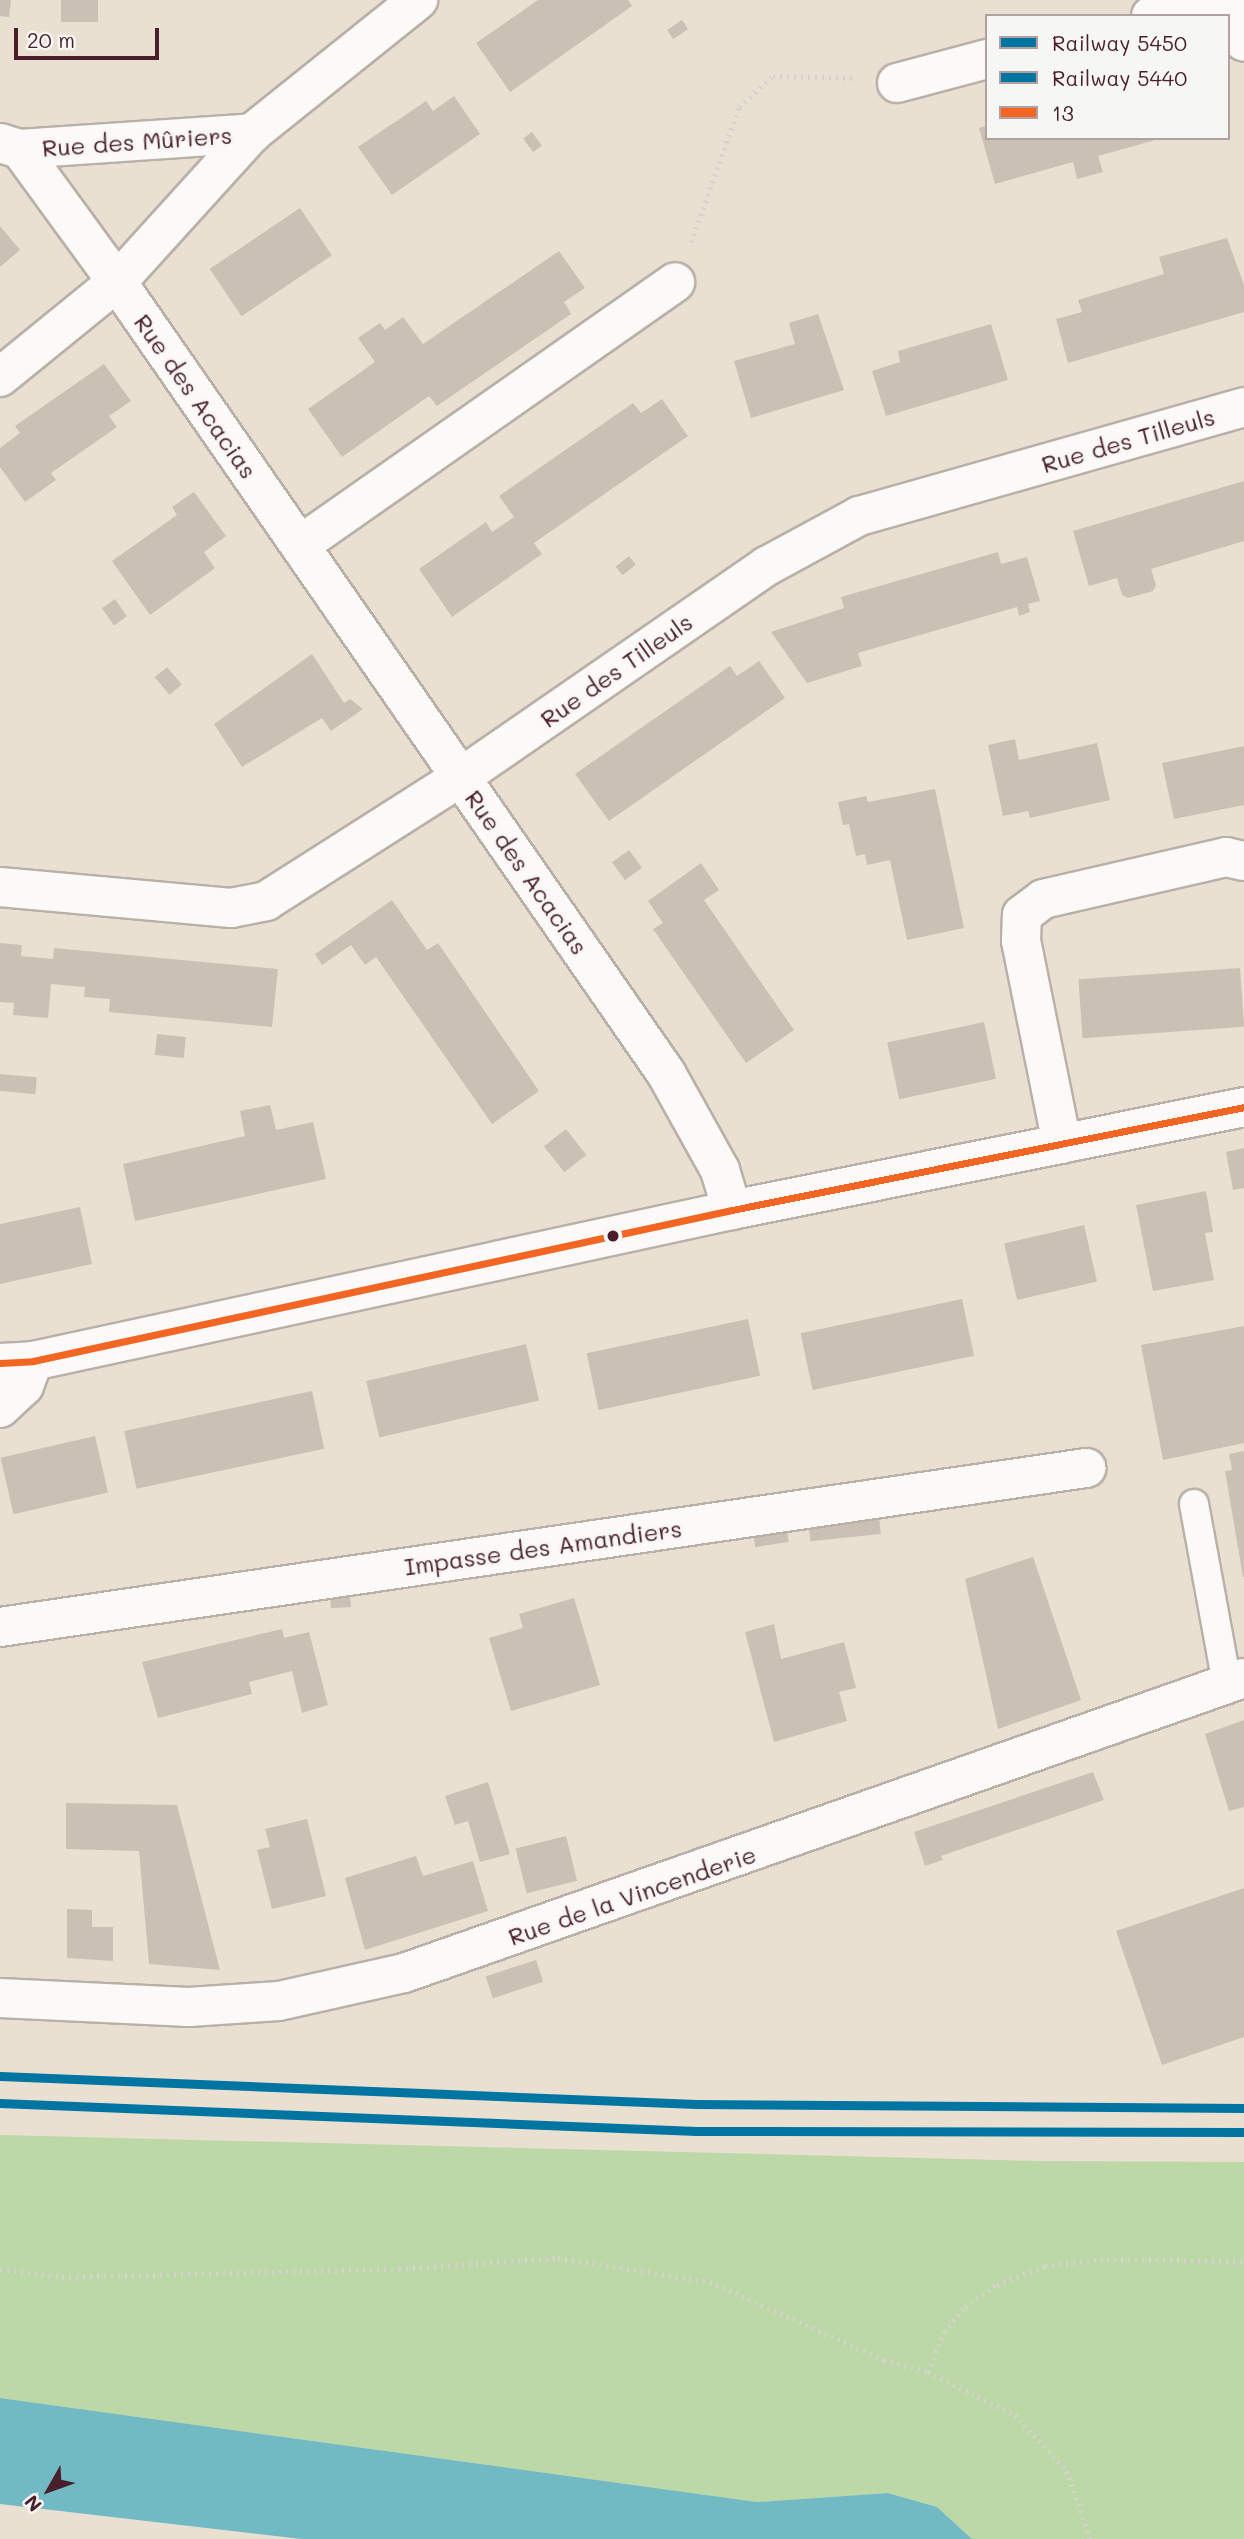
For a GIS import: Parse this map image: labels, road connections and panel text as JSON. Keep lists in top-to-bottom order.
{
  "streets": {
    "street": [
      "Rue des Mûriers",
      "Rue des Acacias",
      "Rue des Tilleuls",
      "Impasse des Amandiers",
      "Rue de la Vincenderie"
    ]
  },
  "crossings": [
    ["Rue des Mûriers", "Rue des Acacias"],
    ["Rue des Acacias", "Rue des Tilleuls"]
  ],
  "lines": ["transit line 13", "rail line 5450", "rail line 5440"],
  "legend": ["Railway 5450", "Railway 5440", "13"],
  "scale_bar": "20 m",
  "north": "bottom left"
}
